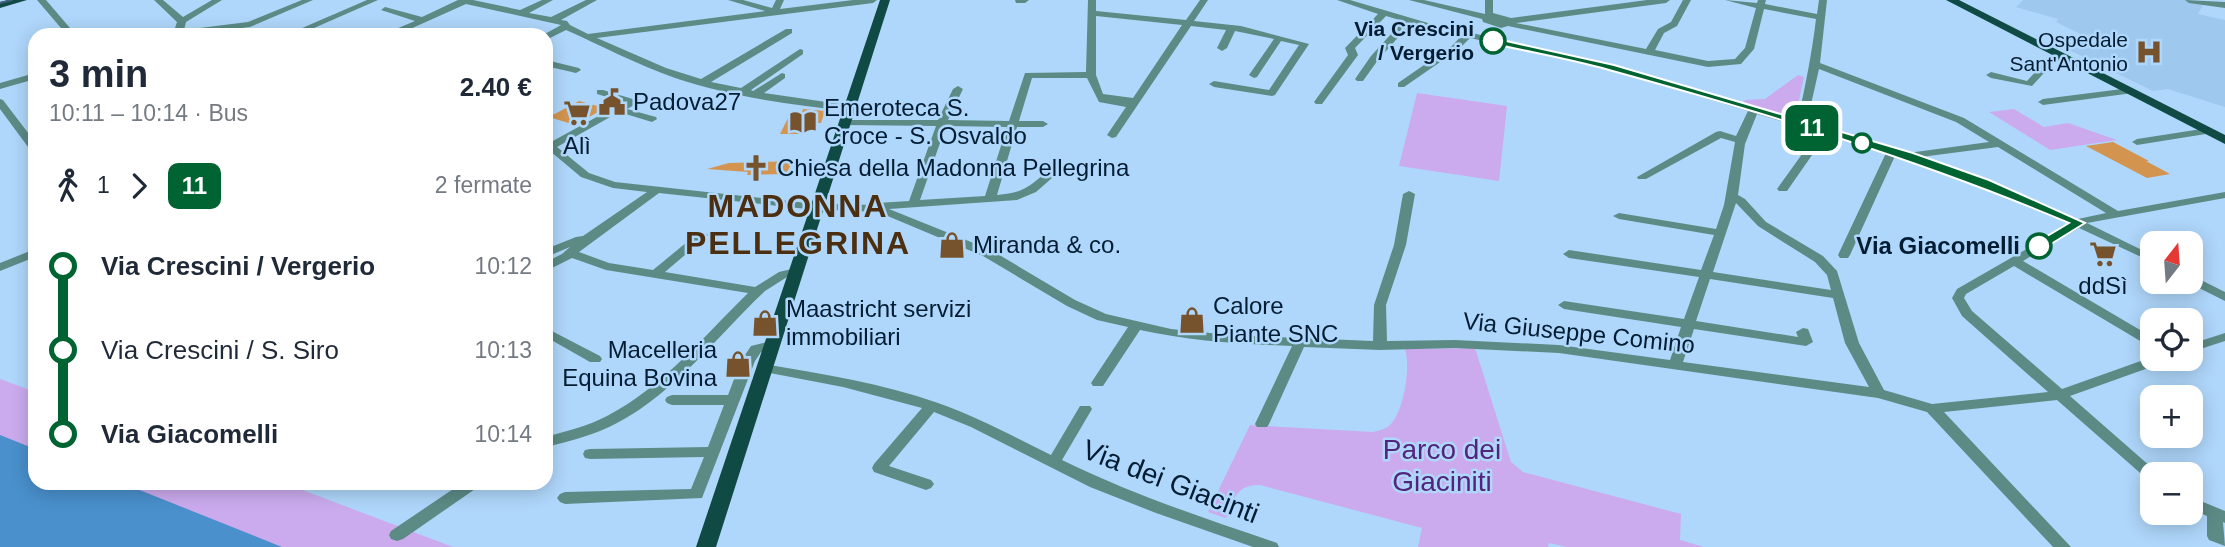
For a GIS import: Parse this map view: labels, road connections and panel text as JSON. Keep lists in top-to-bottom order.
{
  "streets": {
    "street": ["Via Giuseppe Comino", "Via dei Giacinti"]
  },
  "districts": ["MADONNA PELLEGRINA"],
  "parks": ["Parco dei Giaciniti"],
  "places": {
    "other": ["Via Crescini / Vergerio", "Via Giacomelli"],
    "hospital": ["Ospedale Sant'Antonio"],
    "public building": ["Padova27"],
    "supermarket": ["Alì", "ddSì"],
    "library": ["Emeroteca S. Croce - S. Osvaldo"],
    "church": ["Chiesa della Madonna Pellegrina"],
    "shop": [
      "Miranda & co.",
      "Calore Piante SNC",
      "Maastricht servizi immobiliari",
      "Macelleria Equina Bovina"
    ]
  },
  "lines": ["bus line 11"],
  "north": "top",
  "page": {
    "on_map": "11",
    "heading": ["3 min", "10:11 – 10:14 · Bus", "2.40 €"],
    "legs": ["1", "11", "2 fermate"],
    "list": [
      {
        "name": "Via Crescini / Vergerio",
        "value": "10:12"
      },
      {
        "name": "Via Crescini / S. Siro",
        "value": "10:13"
      },
      {
        "name": "Via Giacomelli",
        "value": "10:14"
      }
    ],
    "map_buttons": ["+", "−"]
  }
}
